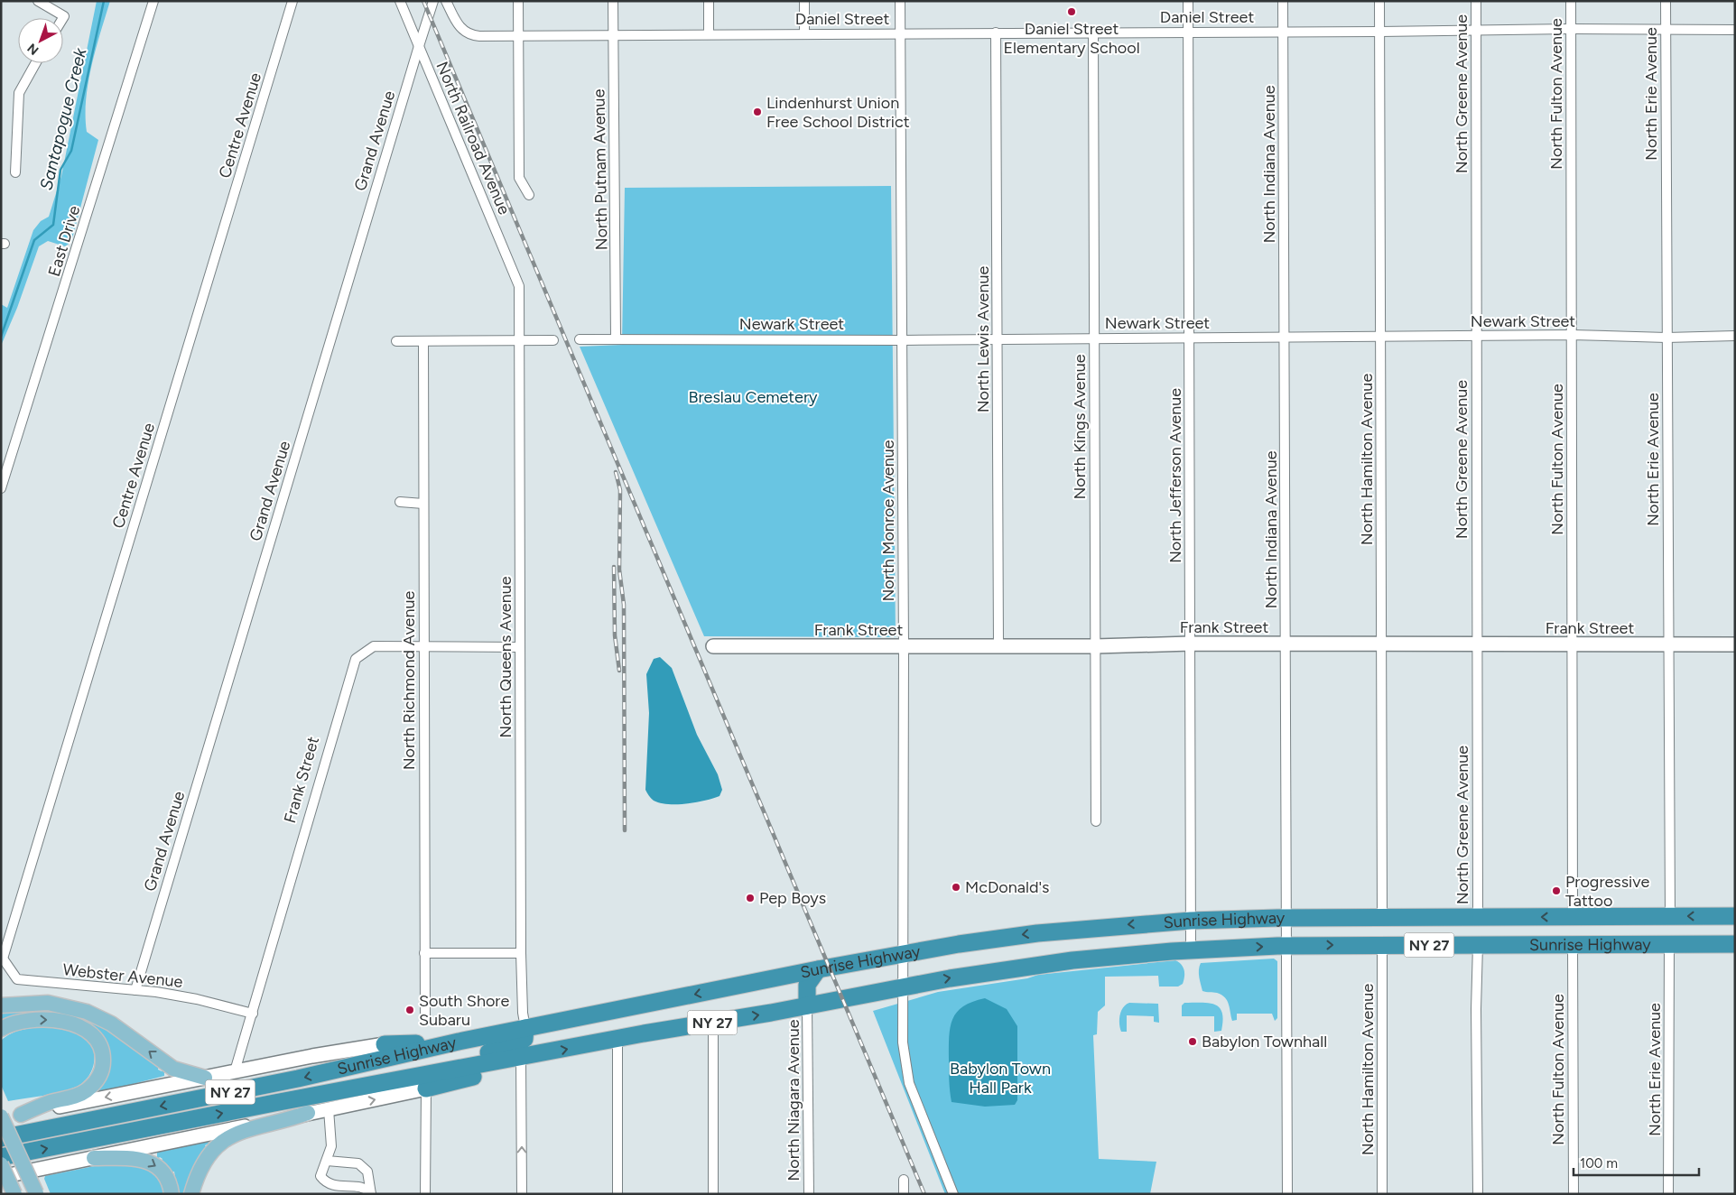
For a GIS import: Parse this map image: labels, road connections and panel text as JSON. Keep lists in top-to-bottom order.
{
  "streets": {
    "highway": ["Sunrise Highway", "NY 27"],
    "street": [
      "Daniel Street",
      "North Greene Avenue",
      "North Fulton Avenue",
      "North Erie Avenue",
      "Centre Avenue",
      "North Railroad Avenue",
      "Grand Avenue",
      "North Indiana Avenue",
      "North Putnam Avenue",
      "East Drive",
      "Newark Street",
      "North Lewis Avenue",
      "North Kings Avenue",
      "North Hamilton Avenue",
      "North Jefferson Avenue",
      "North Monroe Avenue",
      "Frank Street",
      "North Queens Avenue",
      "North Richmond Avenue",
      "Webster Avenue",
      "North Niagara Avenue"
    ]
  },
  "crossings": [
    ["Daniel Street", "North Greene Avenue"],
    ["Daniel Street", "North Fulton Avenue"],
    ["Daniel Street", "North Erie Avenue"],
    ["Daniel Street", "North Indiana Avenue"],
    ["Daniel Street", "North Putnam Avenue"],
    ["Daniel Street", "North Lewis Avenue"],
    ["Daniel Street", "North Kings Avenue"],
    ["Daniel Street", "North Hamilton Avenue"],
    ["Daniel Street", "North Jefferson Avenue"],
    ["Daniel Street", "North Monroe Avenue"],
    ["North Greene Avenue", "Newark Street"],
    ["North Greene Avenue", "Frank Street"],
    ["North Greene Avenue", "Sunrise Highway"],
    ["North Fulton Avenue", "Newark Street"],
    ["North Fulton Avenue", "Frank Street"],
    ["North Fulton Avenue", "Sunrise Highway"],
    ["North Erie Avenue", "Newark Street"],
    ["North Erie Avenue", "Frank Street"],
    ["North Erie Avenue", "Sunrise Highway"],
    ["Centre Avenue", "Webster Avenue"],
    ["North Railroad Avenue", "Grand Avenue"],
    ["North Railroad Avenue", "North Queens Avenue"],
    ["Grand Avenue", "Webster Avenue"],
    ["North Indiana Avenue", "Newark Street"],
    ["North Indiana Avenue", "Frank Street"],
    ["North Indiana Avenue", "Sunrise Highway"],
    ["North Putnam Avenue", "Newark Street"],
    ["Newark Street", "North Lewis Avenue"],
    ["Newark Street", "North Kings Avenue"],
    ["Newark Street", "North Hamilton Avenue"],
    ["Newark Street", "North Jefferson Avenue"],
    ["Newark Street", "North Monroe Avenue"],
    ["North Lewis Avenue", "Frank Street"],
    ["North Kings Avenue", "Frank Street"],
    ["North Hamilton Avenue", "Frank Street"],
    ["North Hamilton Avenue", "Sunrise Highway"],
    ["North Jefferson Avenue", "Frank Street"],
    ["North Jefferson Avenue", "Sunrise Highway"],
    ["North Monroe Avenue", "Frank Street"],
    ["North Monroe Avenue", "Sunrise Highway"],
    ["Frank Street", "North Queens Avenue"],
    ["Frank Street", "North Richmond Avenue"],
    ["Frank Street", "Sunrise Highway"],
    ["Frank Street", "Webster Avenue"],
    ["North Queens Avenue", "Sunrise Highway"],
    ["Sunrise Highway", "North Niagara Avenue"]
  ],
  "water": ["Santapogue Creek"],
  "parks": ["Breslau Cemetery", "Babylon Town Hall Park"],
  "places": [
    "Daniel Street Elementary School",
    "Lindenhurst Union Free School District",
    "McDonald's",
    "Progressive Tattoo",
    "Pep Boys",
    "South Shore Subaru",
    "Babylon Townhall"
  ],
  "scale_bar": "100 m",
  "north": "bottom left"
}
